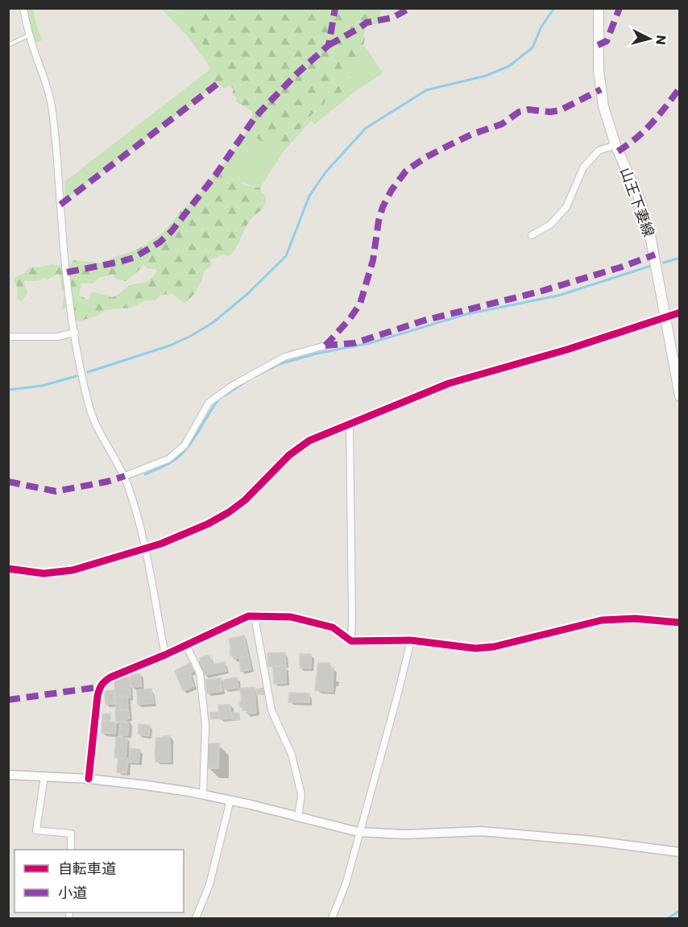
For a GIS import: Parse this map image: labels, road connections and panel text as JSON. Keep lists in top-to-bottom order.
{
  "streets": {
    "main road": ["山王下妻線"]
  },
  "legend": ["自転車道", "小道"],
  "north": "right"
}
